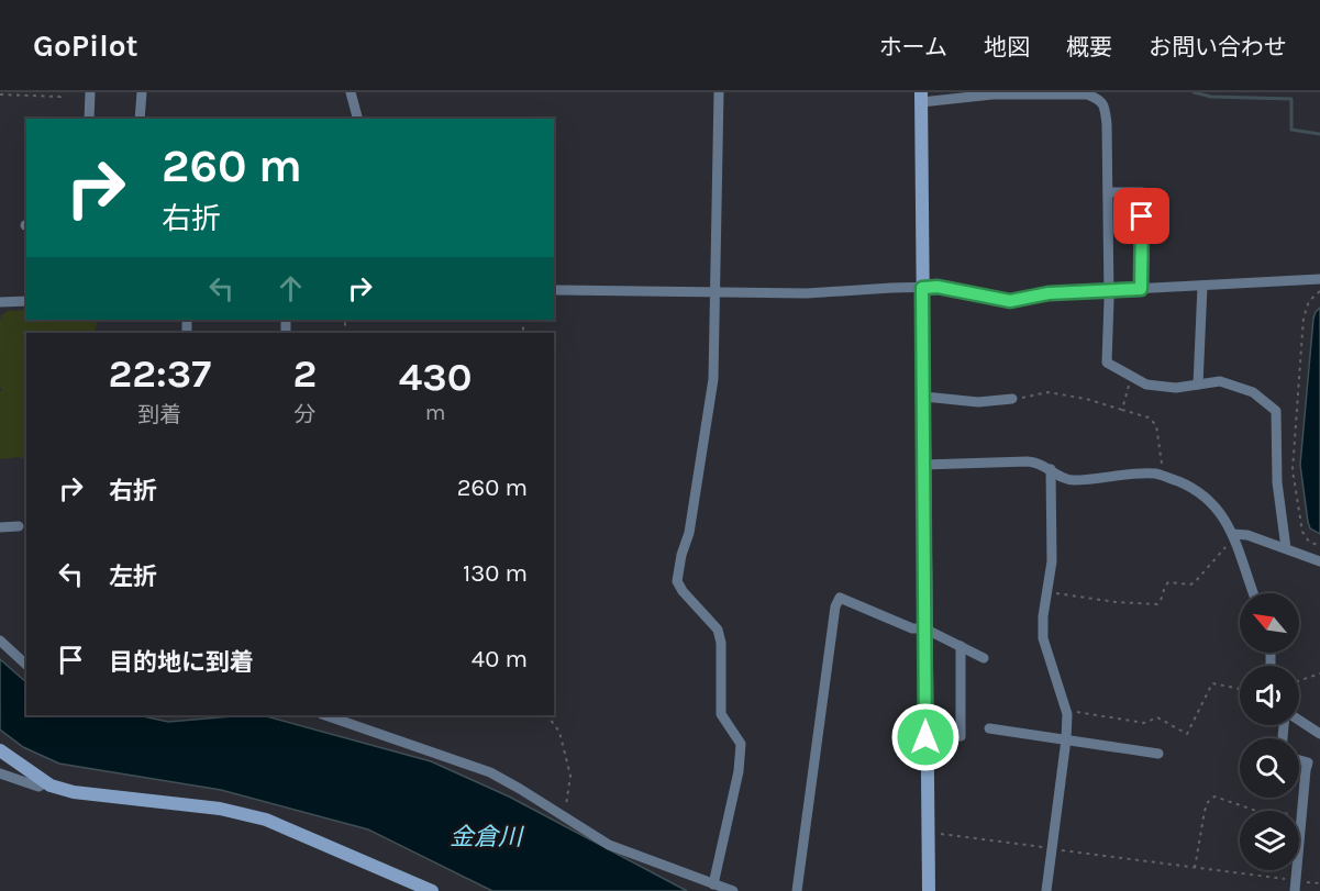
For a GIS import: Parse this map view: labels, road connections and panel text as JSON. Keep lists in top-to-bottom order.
{
  "water": ["金倉川"],
  "north": "top left",
  "page": {
    "header": "GoPilot",
    "nav": [
      "ホーム",
      "地図",
      "概要",
      "お問い合わせ"
    ],
    "turn": ["260 m", "右折"],
    "eta": [
      "22:37",
      "到着",
      "2",
      "分",
      "430",
      "m"
    ],
    "list": [
      {
        "name": "右折",
        "value": "260 m"
      },
      {
        "name": "左折",
        "value": "130 m"
      },
      {
        "name": "目的地に到着",
        "value": "40 m"
      }
    ]
  }
}
